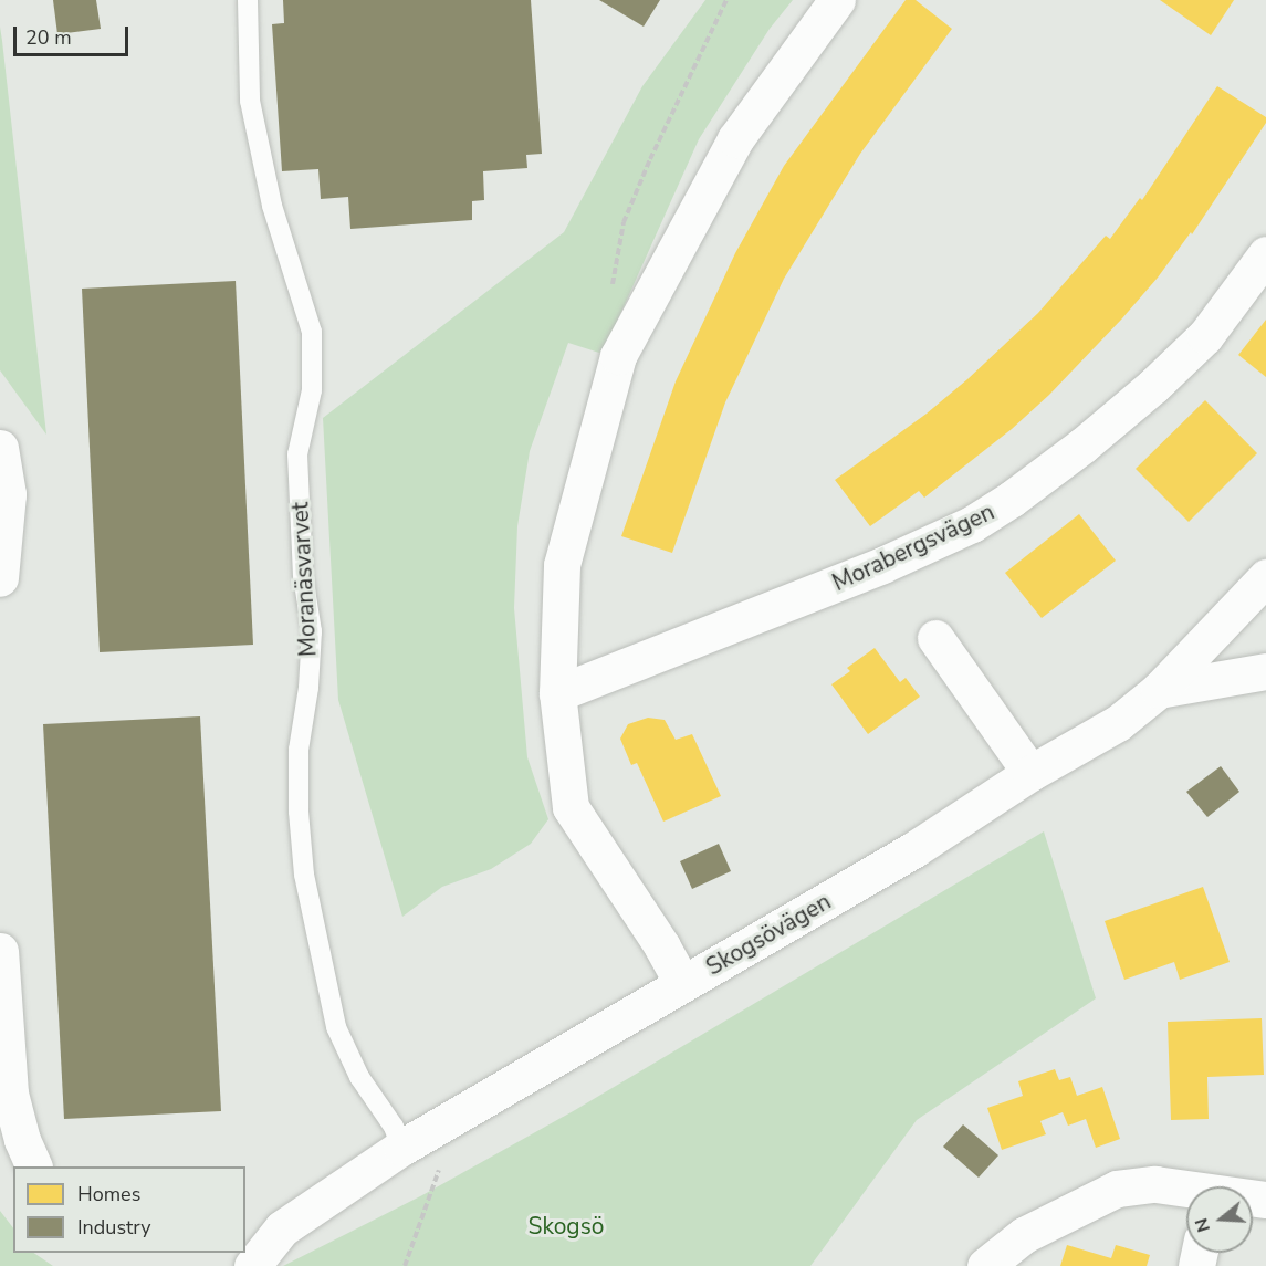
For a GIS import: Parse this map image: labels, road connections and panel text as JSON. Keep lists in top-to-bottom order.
{
  "streets": {
    "street": ["Morabergsvägen", "Skogsövägen"],
    "lane": ["Moranäsvarvet"]
  },
  "crossings": [
    ["Moranäsvarvet", "Skogsövägen"]
  ],
  "parks": ["Skogsö"],
  "legend": ["Homes", "Industry"],
  "scale_bar": "20 m",
  "north": "left"
}
